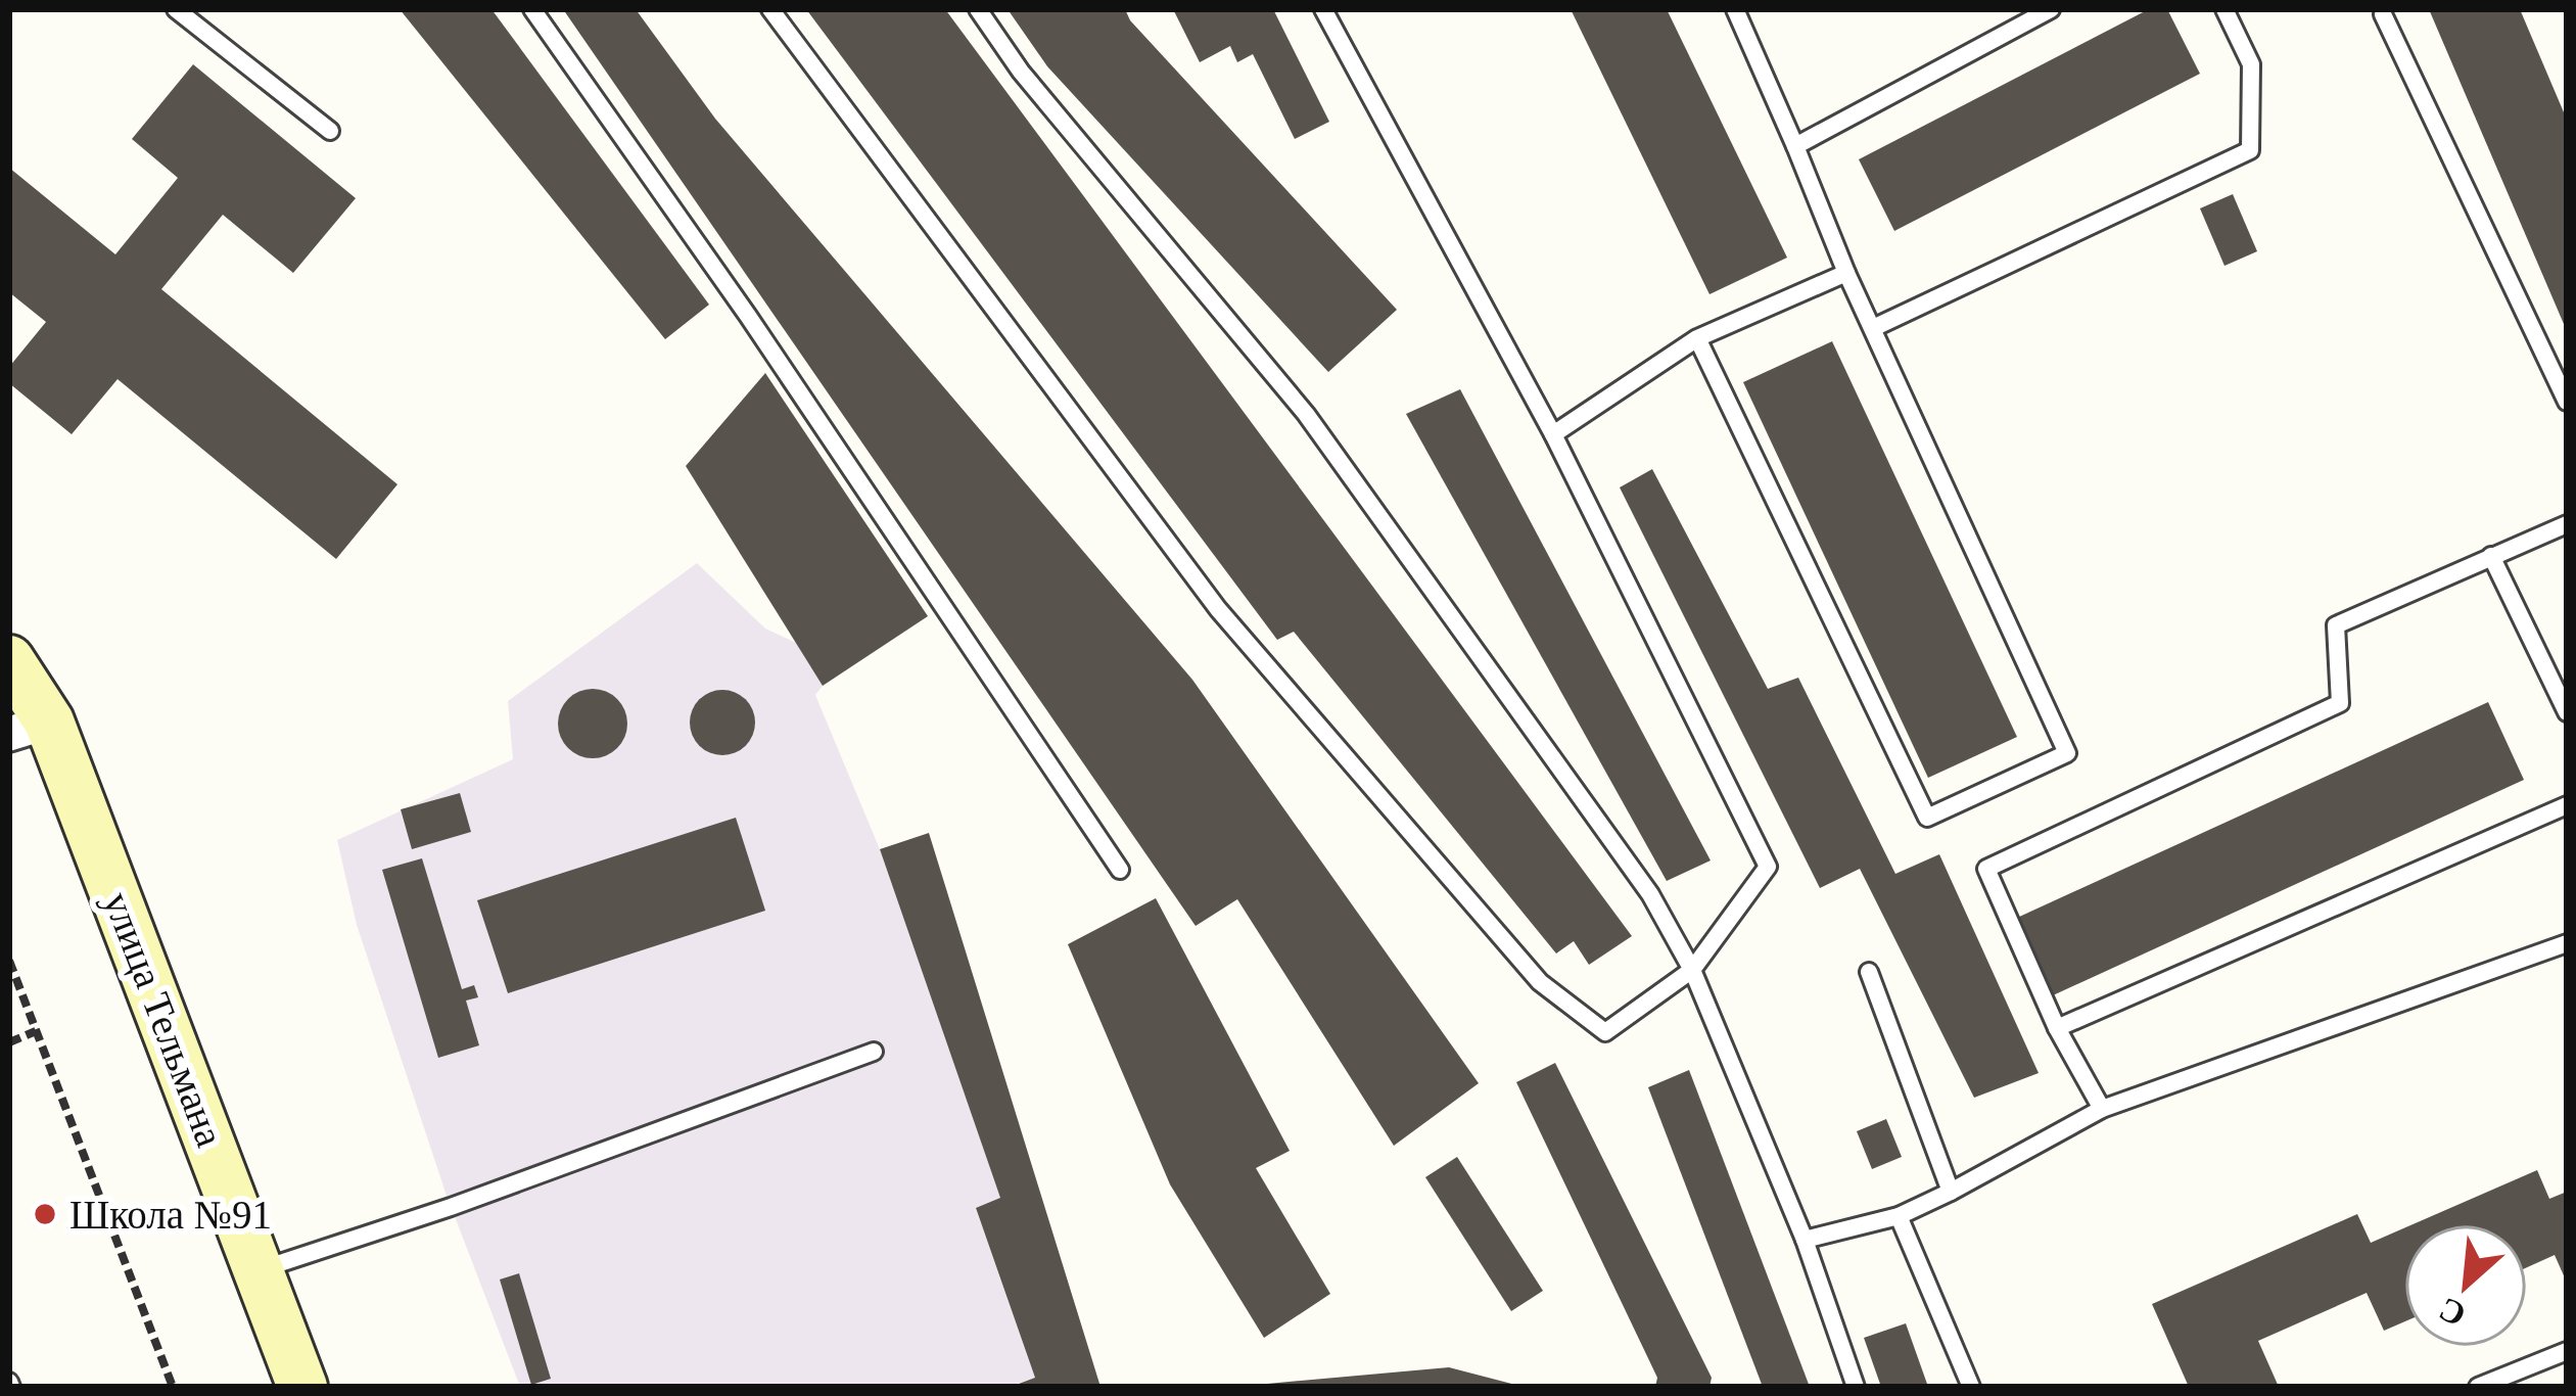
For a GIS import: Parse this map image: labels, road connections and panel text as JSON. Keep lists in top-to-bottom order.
{
  "streets": {
    "main road": ["улица Тельмана"]
  },
  "places": ["Школа №91"],
  "north": "bottom left"
}
